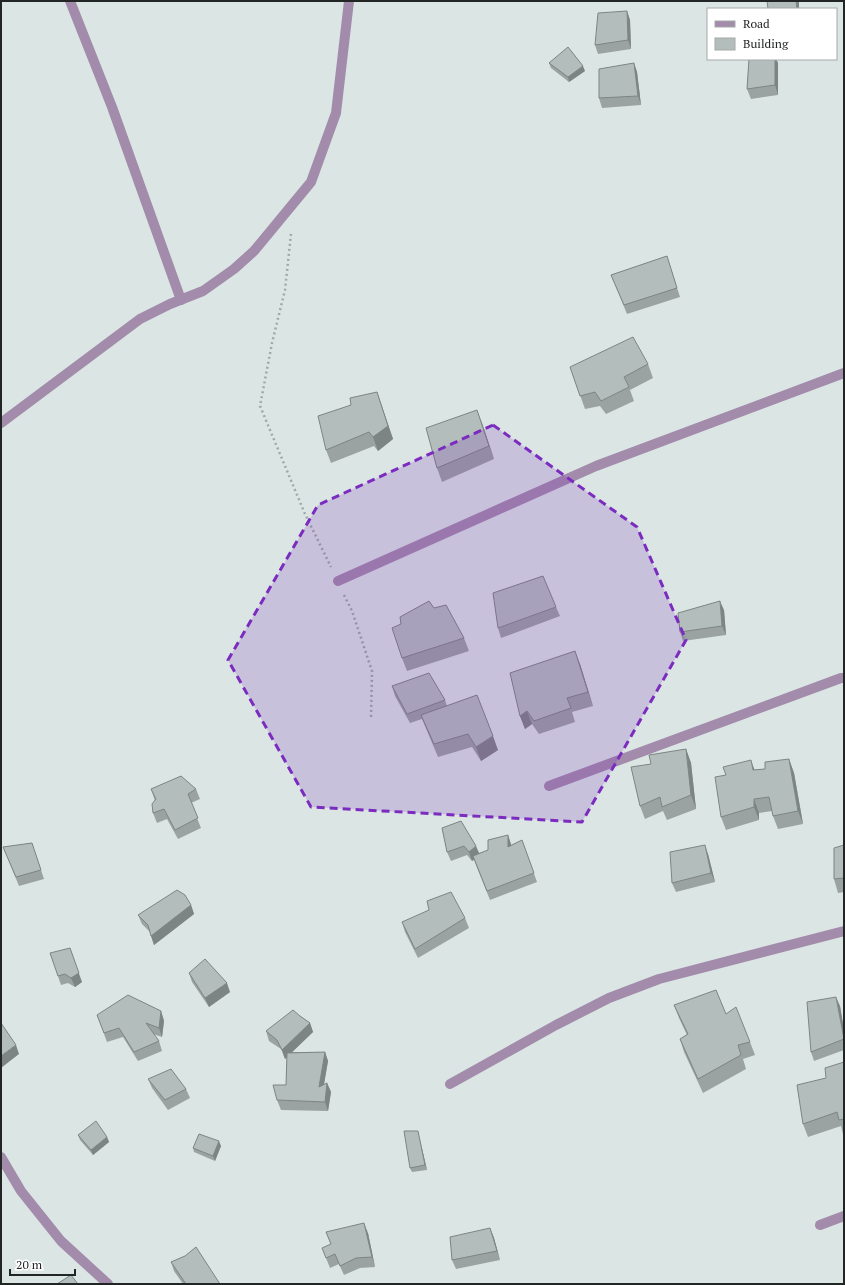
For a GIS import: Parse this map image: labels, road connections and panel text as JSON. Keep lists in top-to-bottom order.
{
  "legend": ["Road", "Building"],
  "scale_bar": "20 m"
}
